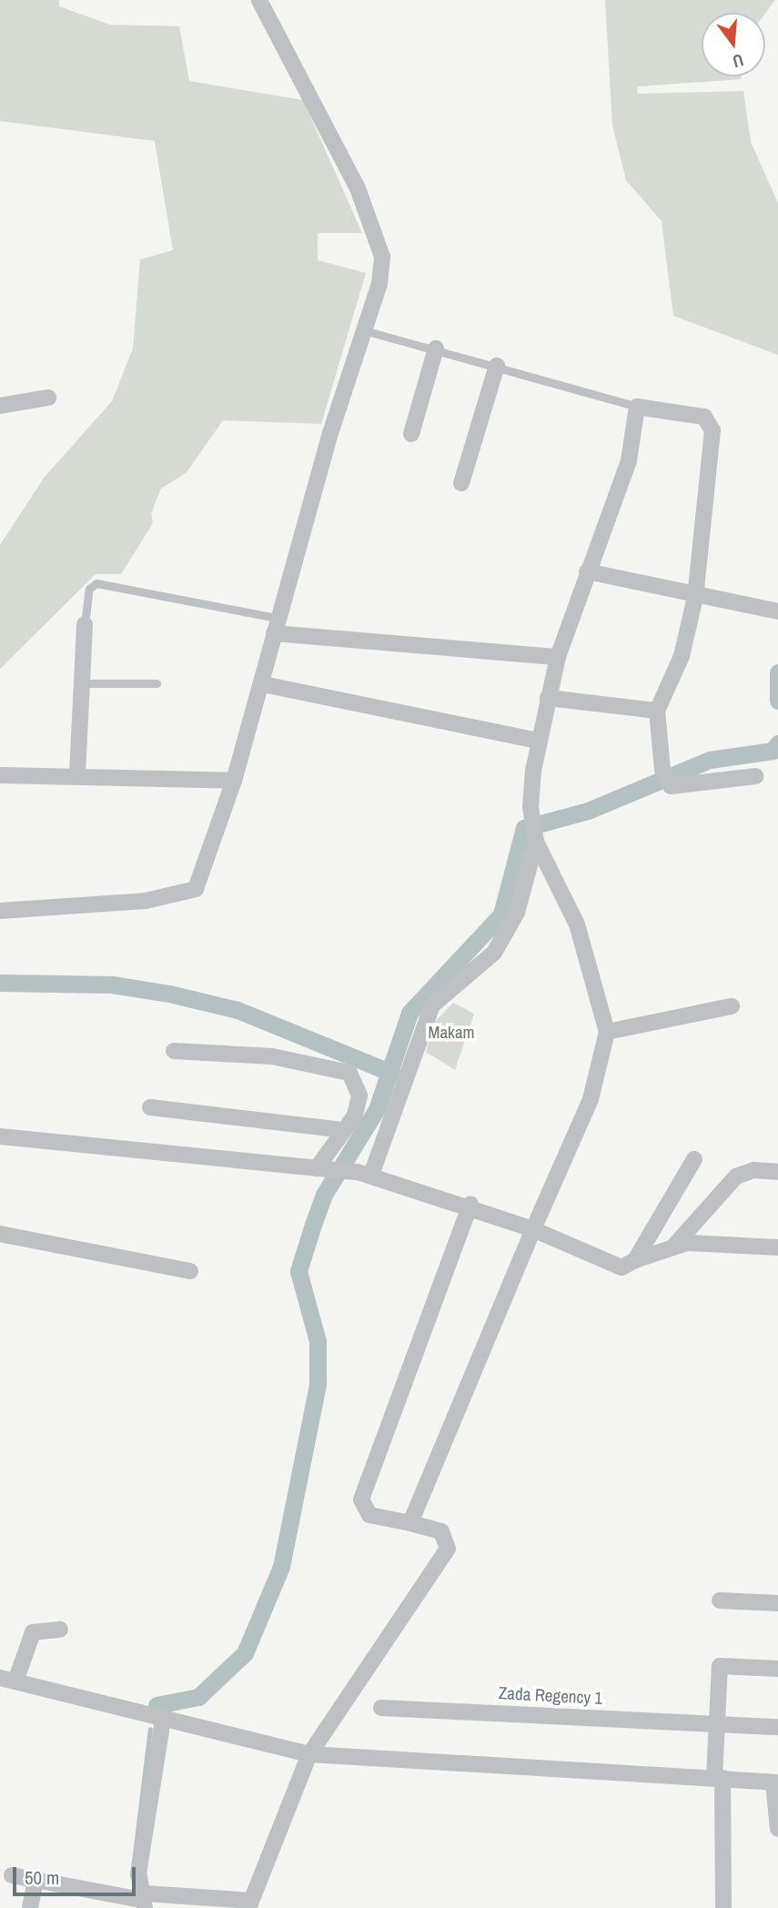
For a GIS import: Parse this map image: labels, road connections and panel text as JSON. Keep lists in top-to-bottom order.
{
  "streets": {
    "street": ["Zada Regency 1"]
  },
  "parks": ["Makam"],
  "scale_bar": "50 m",
  "north": "bottom"
}
